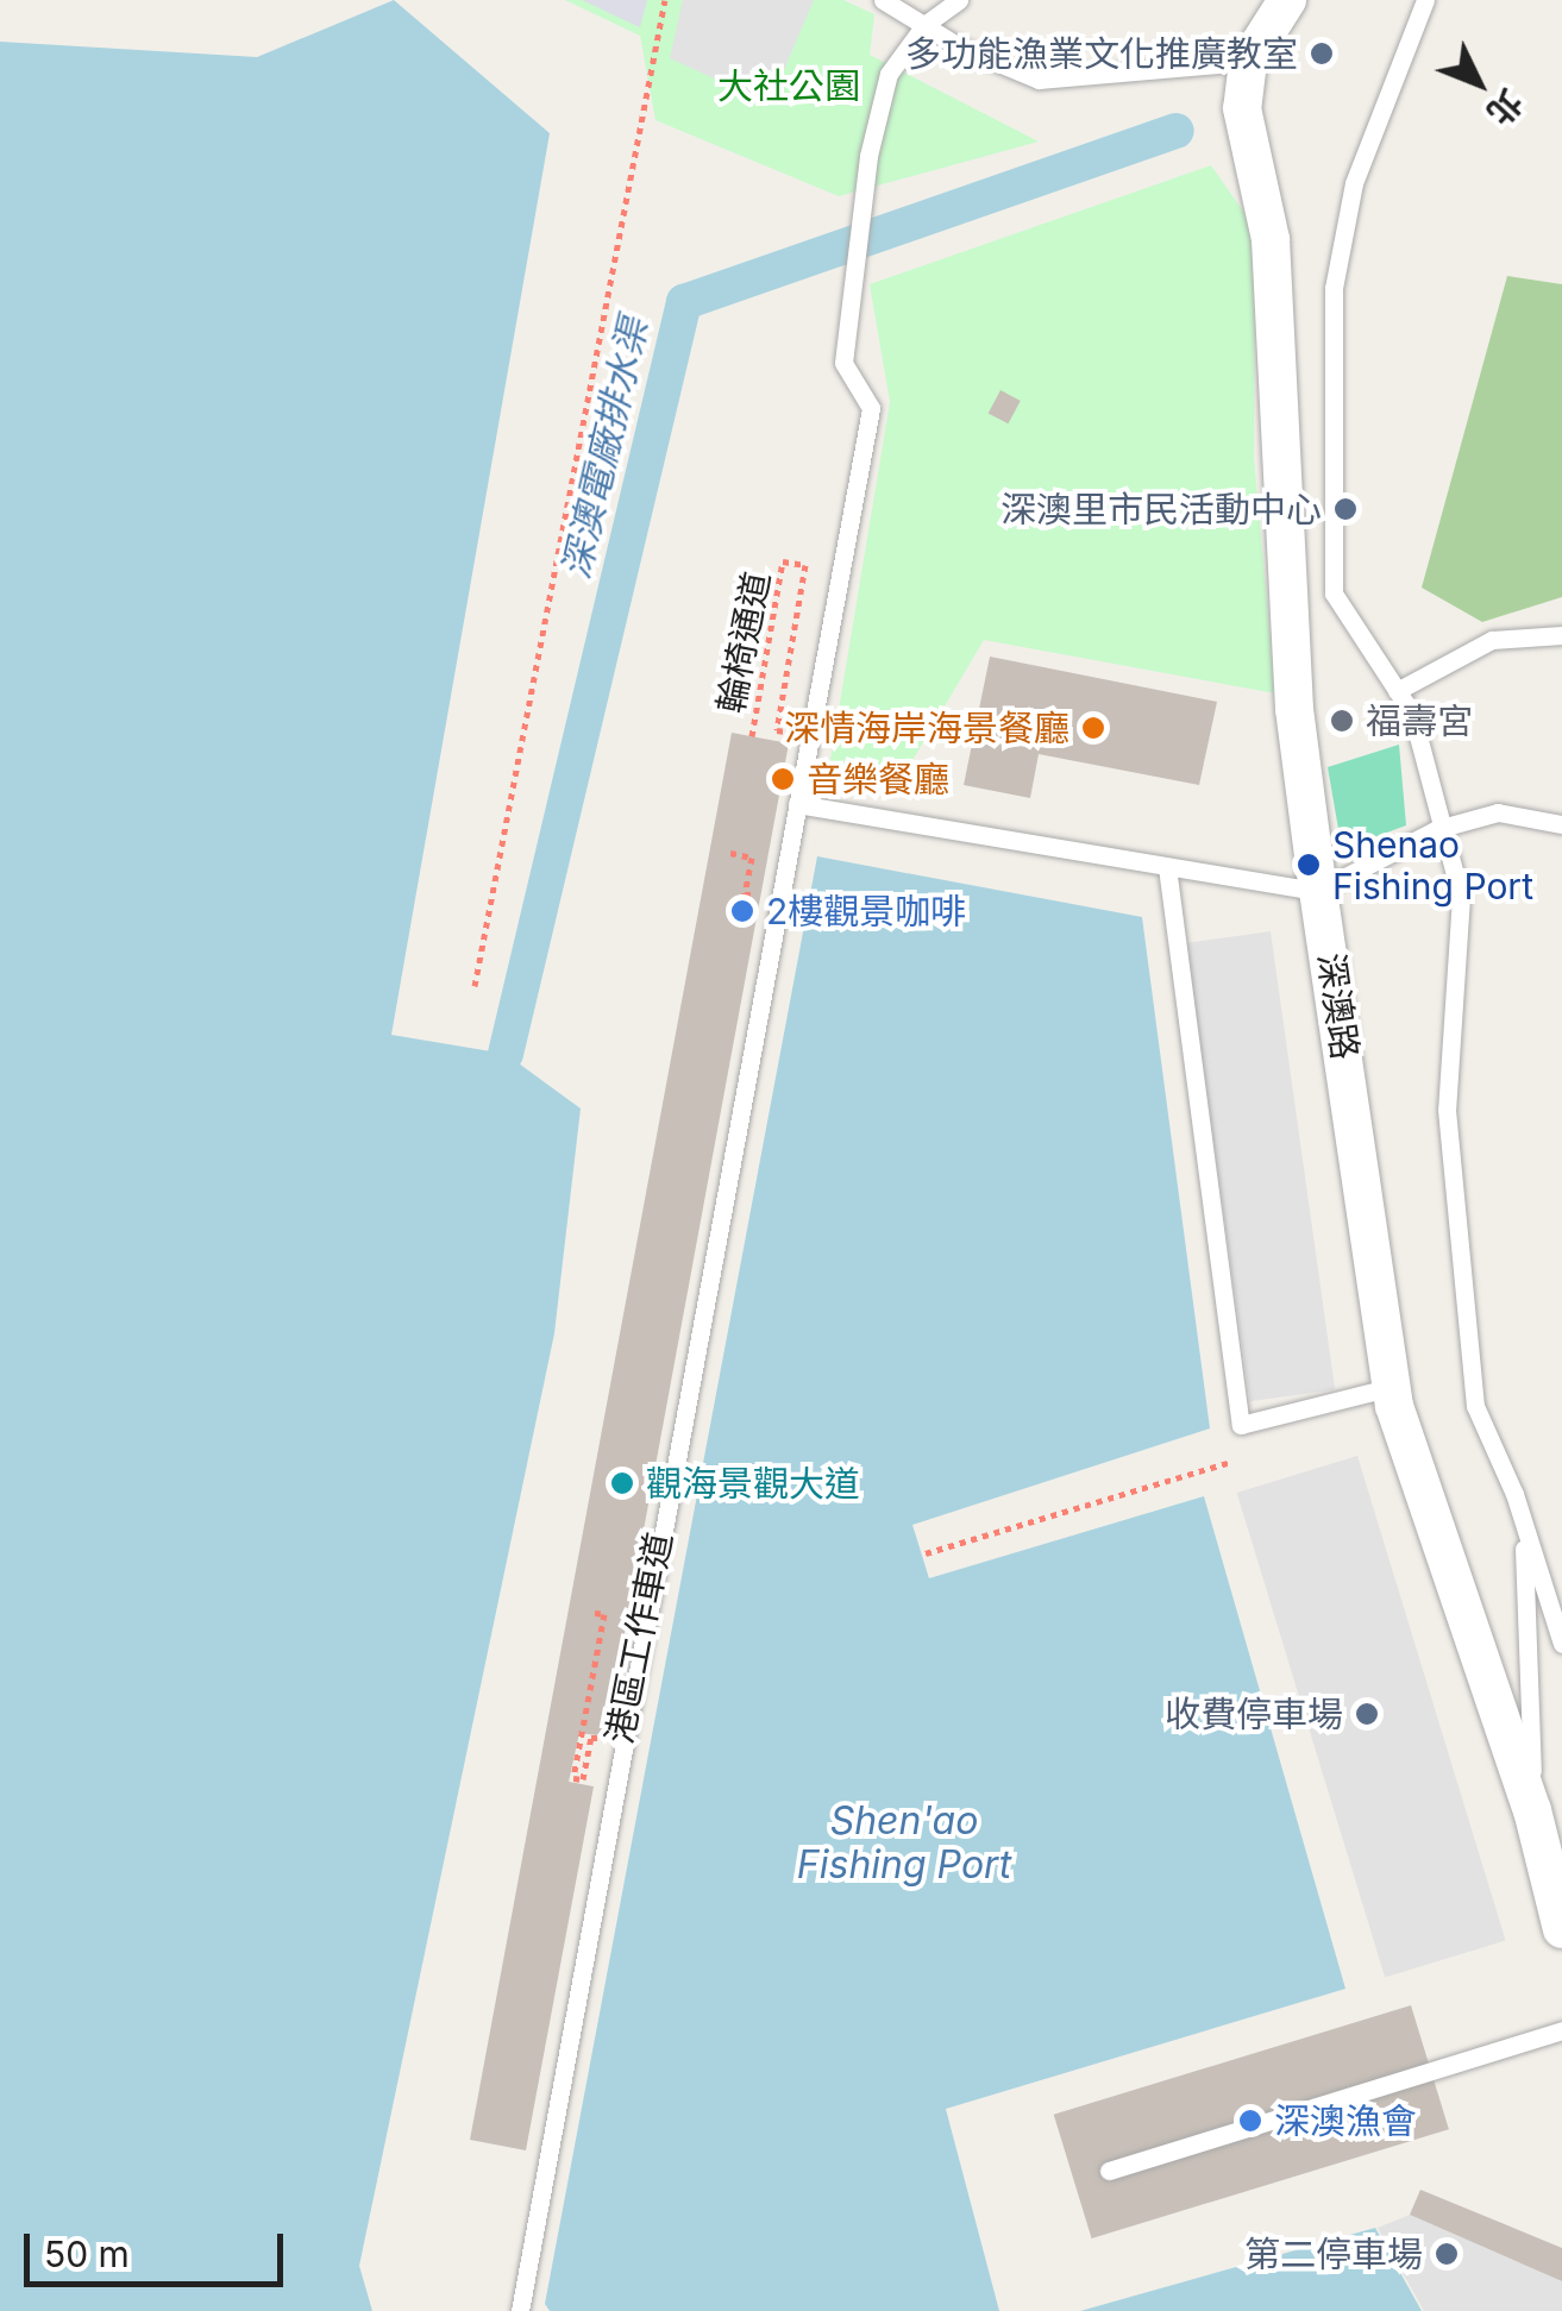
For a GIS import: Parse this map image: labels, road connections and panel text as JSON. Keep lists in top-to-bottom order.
{
  "streets": {
    "street": ["深澳路"],
    "lane": ["港區工作車道"],
    "path": ["輪椅通道"]
  },
  "crossings": [
    ["輪椅通道", "港區工作車道"]
  ],
  "water": ["深澳電廠排水渠", "Shen'ao Fishing Port"],
  "parks": ["大社公園"],
  "places": [
    "多功能漁業文化推廣教室",
    "深澳里市民活動中心",
    "福壽宮",
    "深情海岸海景餐廳",
    "音樂餐廳",
    "Shenao Fishing Port",
    "2樓觀景咖啡",
    "觀海景觀大道",
    "收費停車場",
    "深澳漁會",
    "第二停車場"
  ],
  "scale_bar": "50 m",
  "north": "bottom right"
}
